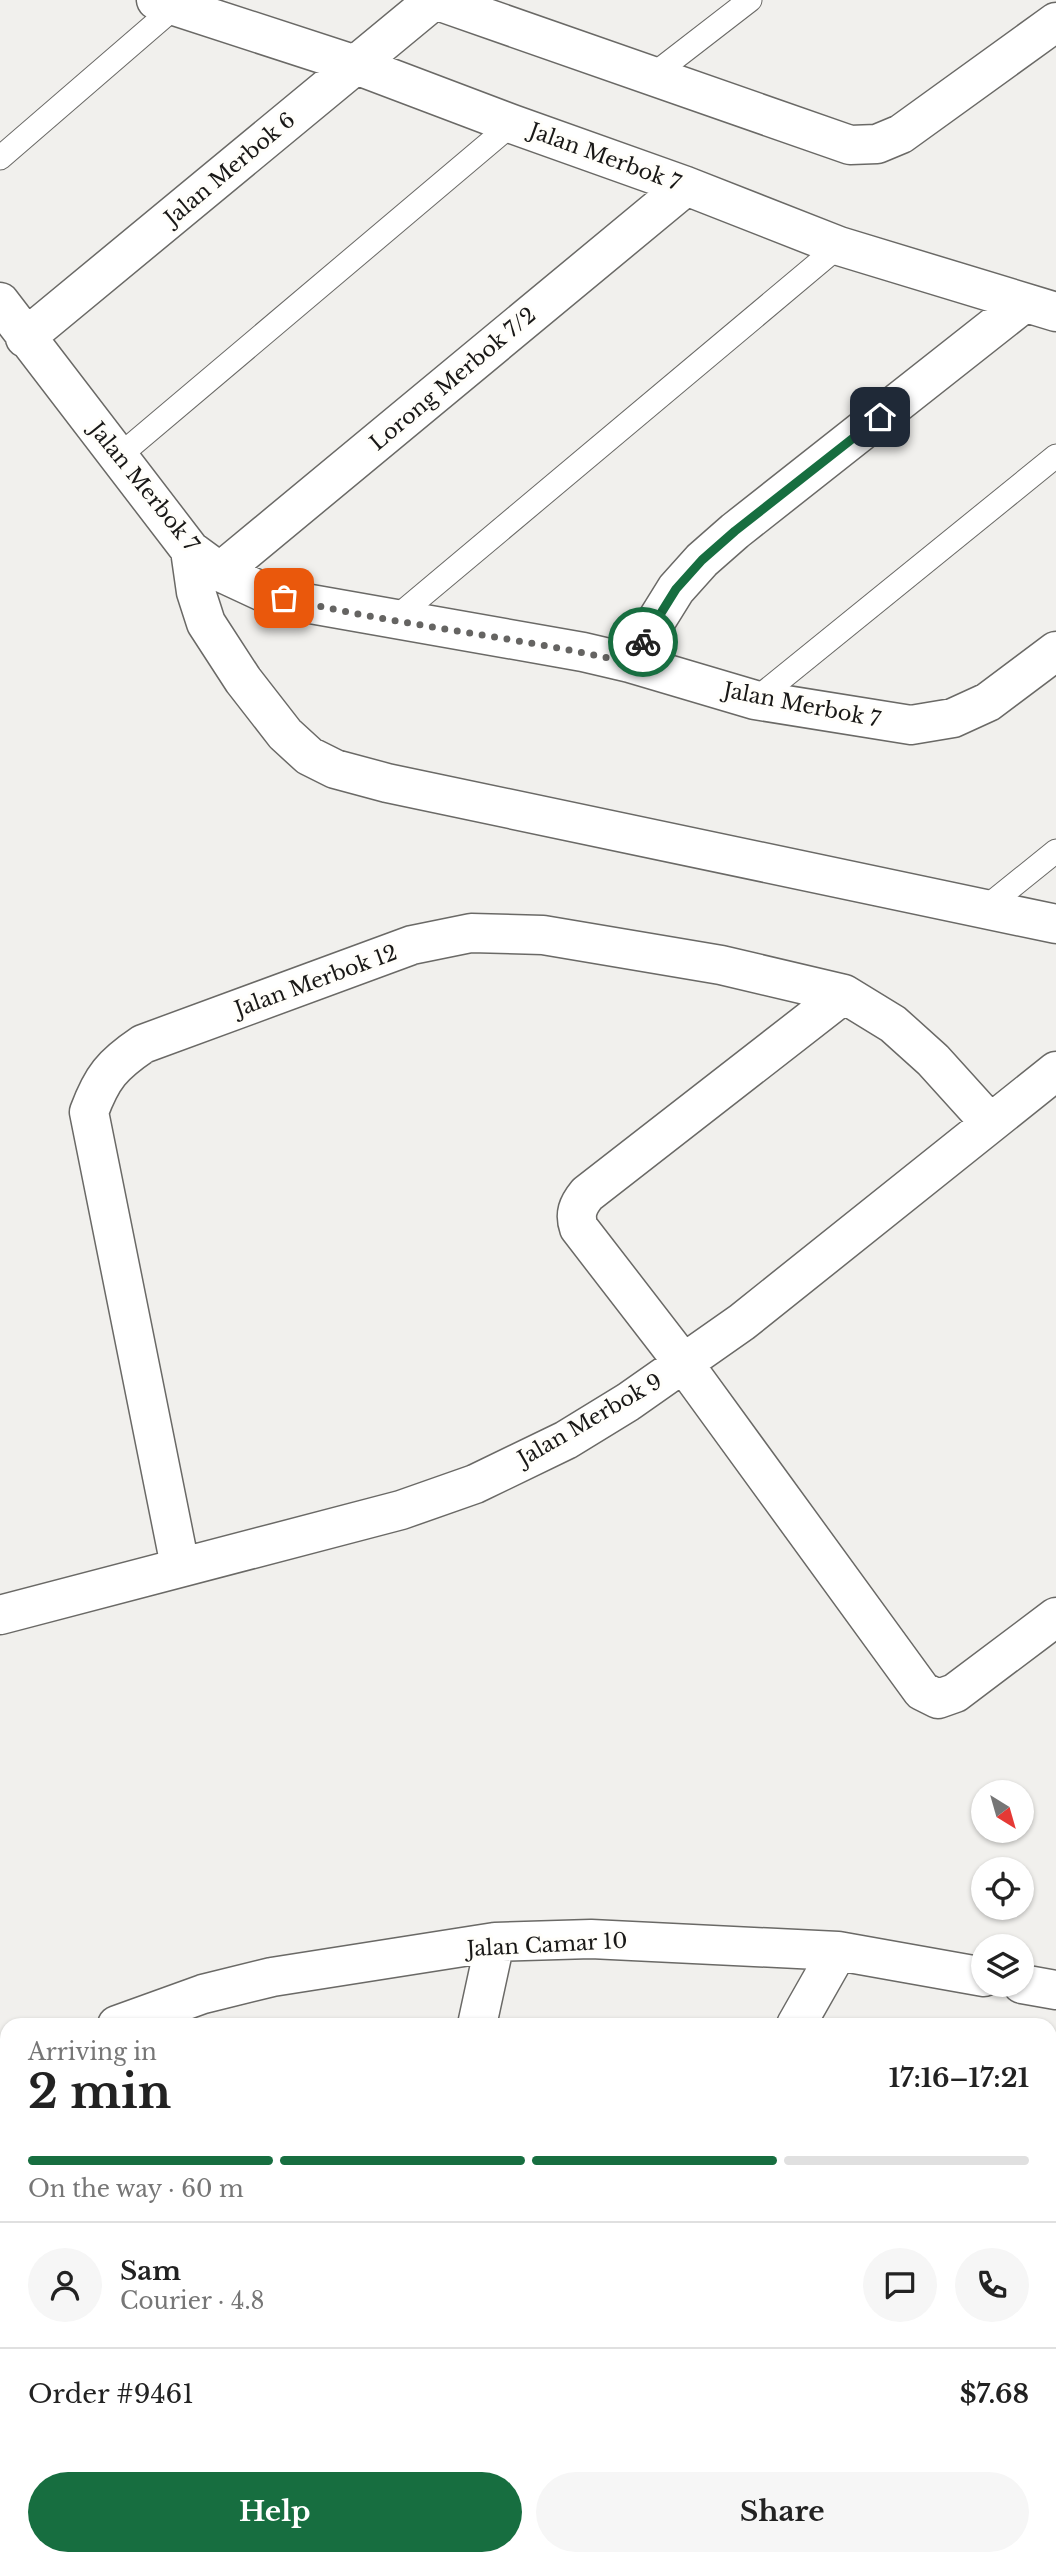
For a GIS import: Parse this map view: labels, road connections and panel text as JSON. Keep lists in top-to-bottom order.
{
  "streets": {
    "street": [
      "Jalan Merbok 7",
      "Jalan Merbok 6",
      "Lorong Merbok 7/2",
      "Jalan Merbok 12",
      "Jalan Merbok 9",
      "Jalan Camar 10"
    ]
  },
  "crossings": [
    ["Jalan Merbok 7", "Jalan Merbok 6"],
    ["Jalan Merbok 7", "Lorong Merbok 7/2"],
    ["Jalan Merbok 12", "Jalan Merbok 9"]
  ],
  "north": "bottom right",
  "page": {
    "heading": ["2 min", "Arriving in", "17:16–17:21"],
    "panel": [
      "Sam",
      "Courier · 4.8",
      "Order #9461",
      "$7.68"
    ],
    "bar": "On the way · 60 m",
    "buttons": ["Help", "Share"]
  }
}
